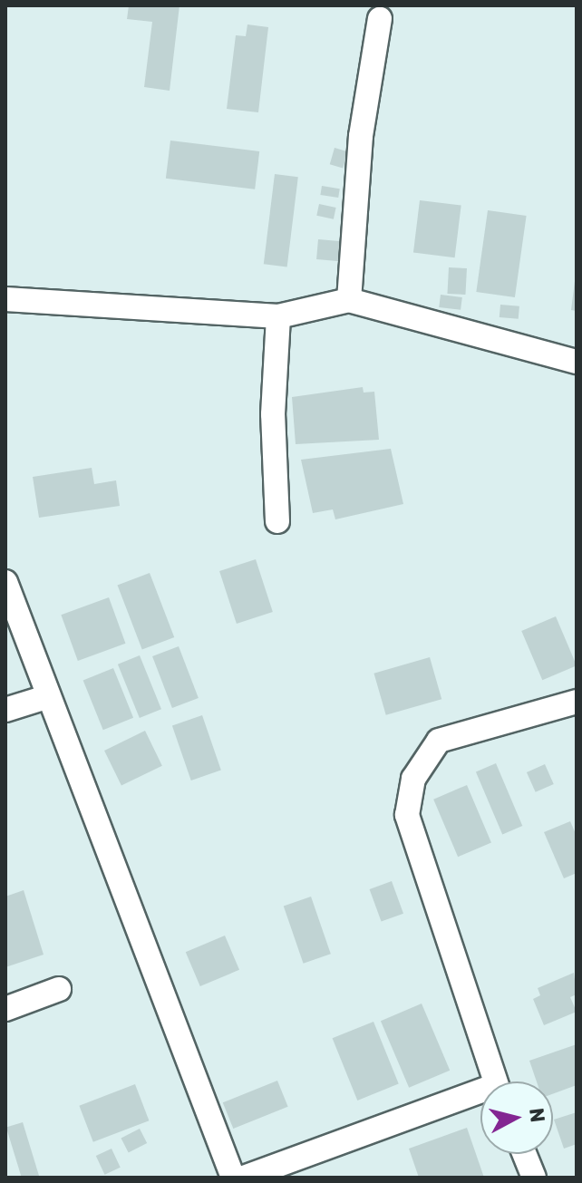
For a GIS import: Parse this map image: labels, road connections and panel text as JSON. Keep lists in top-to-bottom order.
{
  "north": "right"
}
